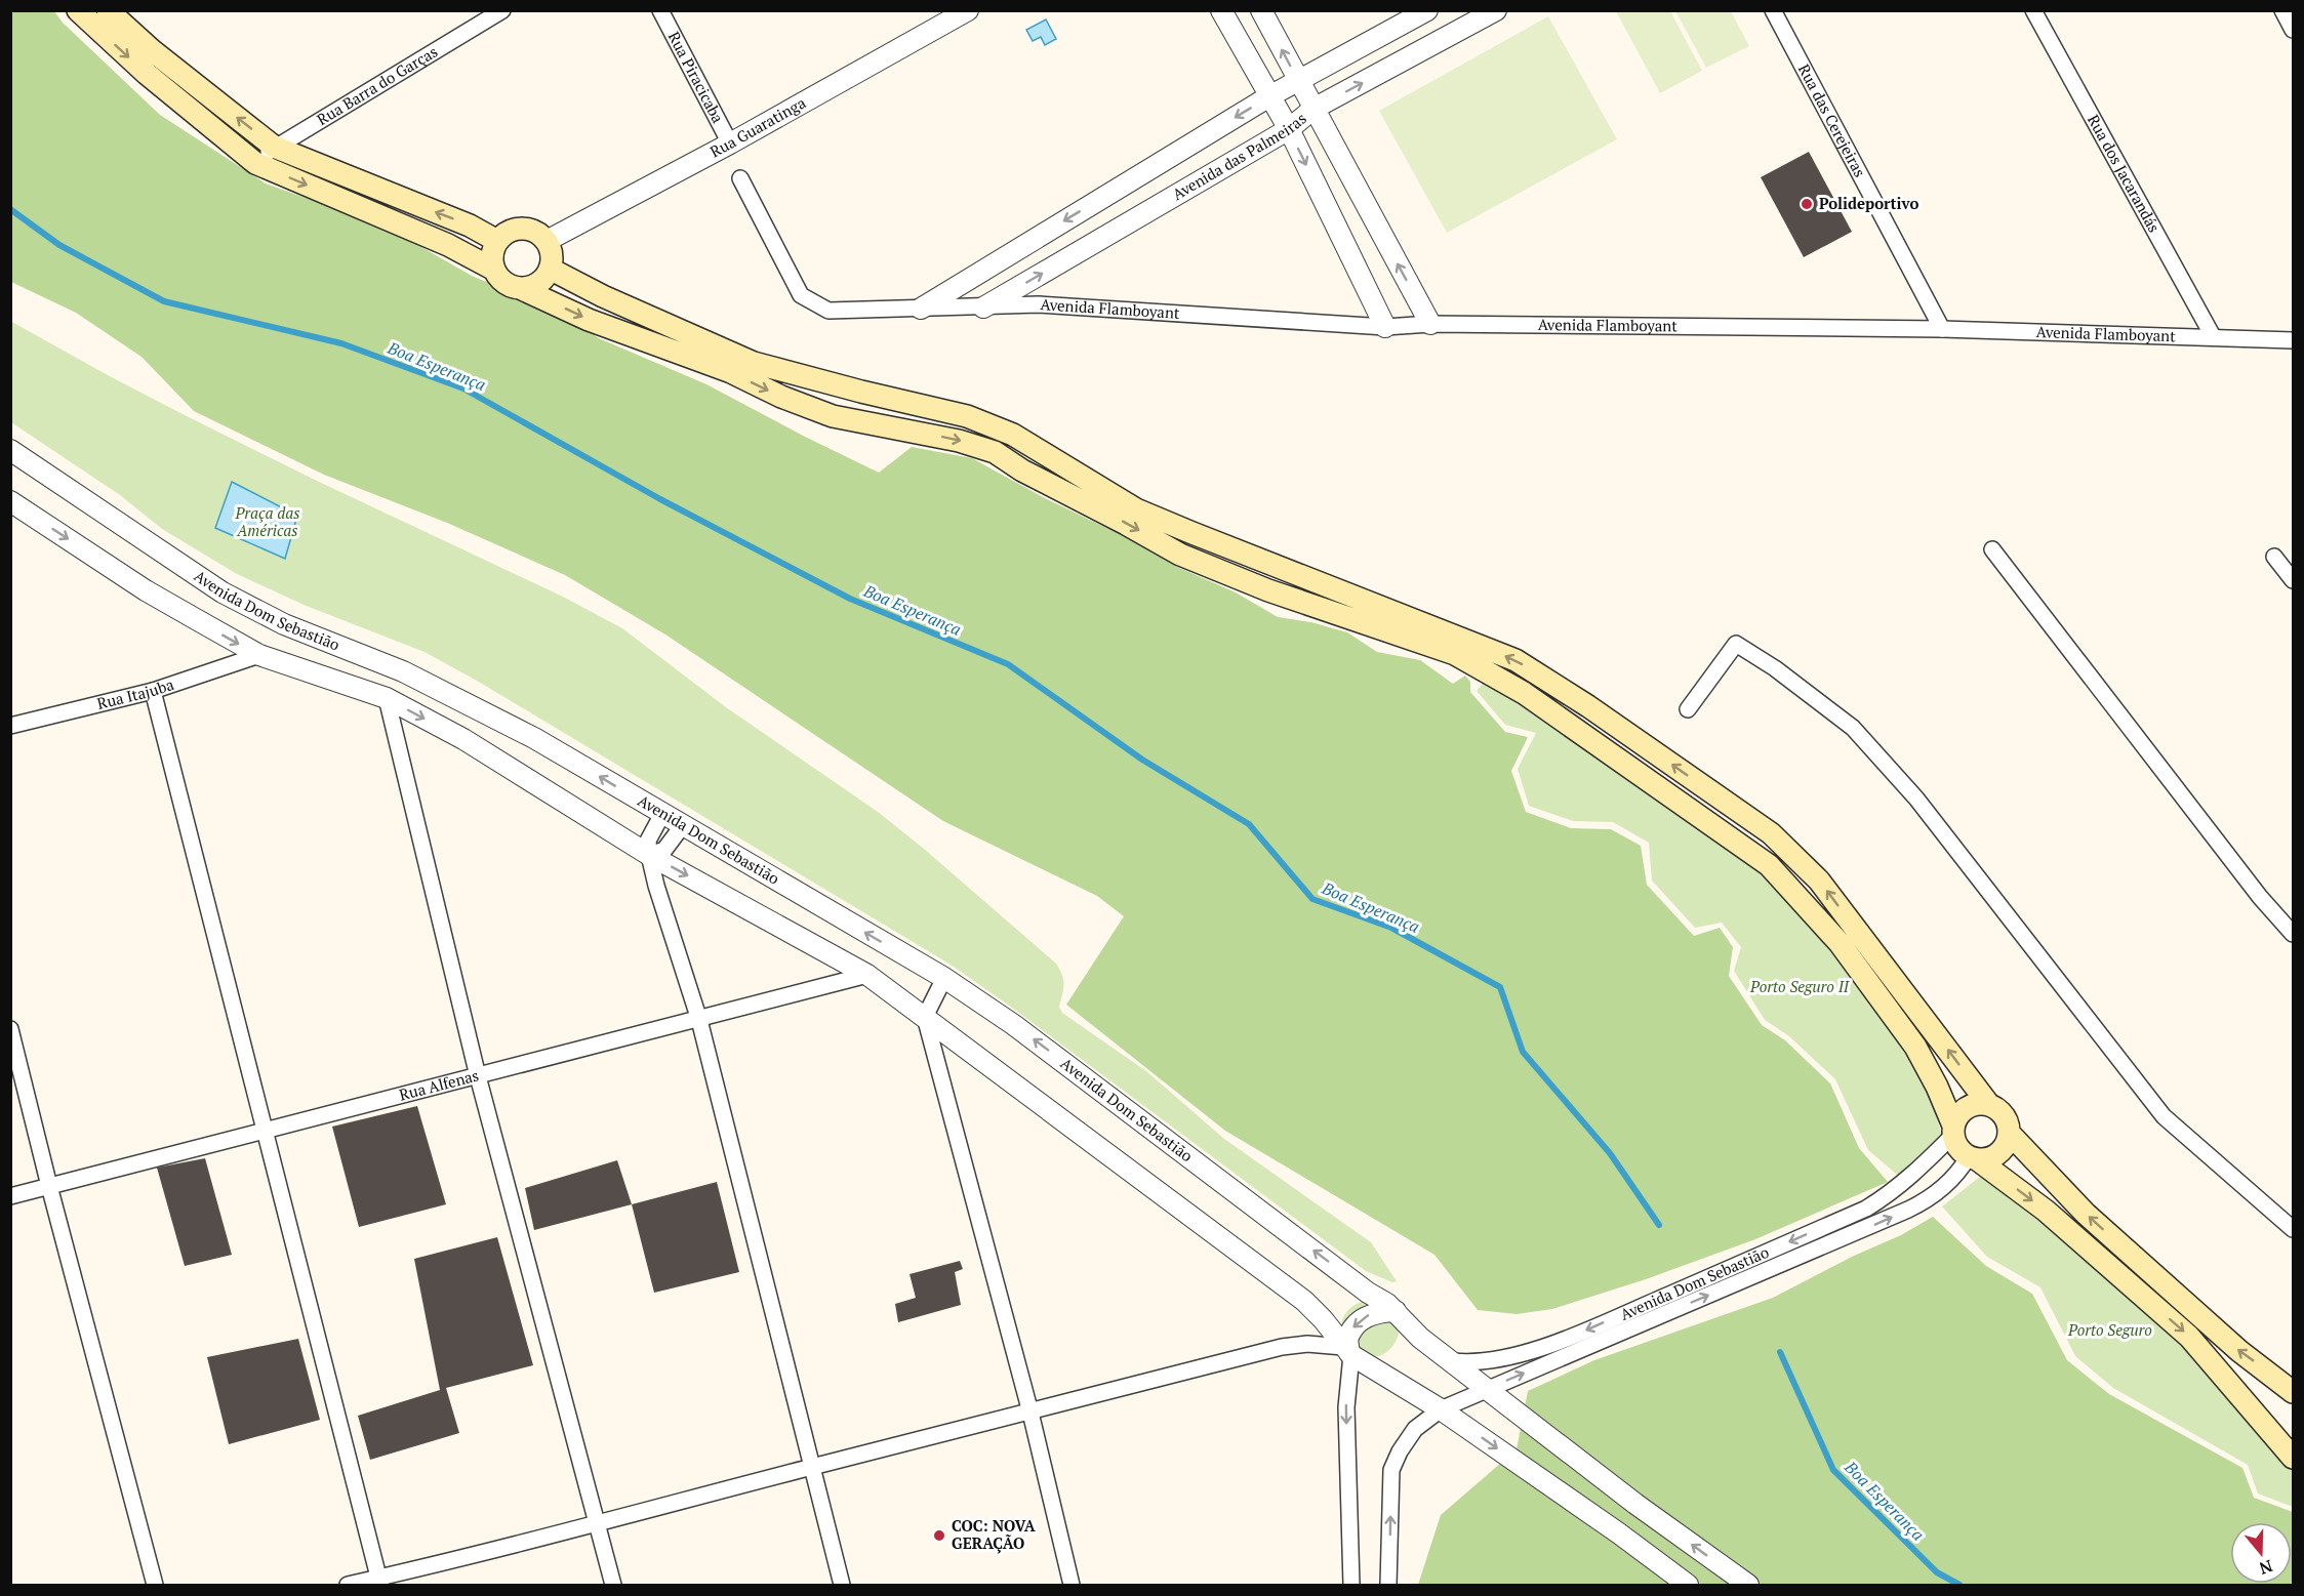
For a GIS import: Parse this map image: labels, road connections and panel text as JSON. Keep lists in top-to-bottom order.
{
  "streets": {
    "street": [
      "Rua Piracicaba",
      "Rua Barra do Garças",
      "Rua das Cerejeiras",
      "Rua Guaratinga",
      "Avenida das Palmeiras",
      "Rua dos Jacarandás",
      "Avenida Flamboyant",
      "Avenida Dom Sebastião",
      "Rua Itajuba",
      "Rua Alfenas"
    ]
  },
  "crossings": [
    ["Rua Piracicaba", "Rua Guaratinga"],
    ["Rua das Cerejeiras", "Avenida Flamboyant"],
    ["Avenida das Palmeiras", "Avenida Flamboyant"],
    ["Rua dos Jacarandás", "Avenida Flamboyant"]
  ],
  "water": ["Boa Esperança"],
  "parks": ["Praça das Américas", "Porto Seguro II", "Porto Seguro"],
  "places": ["Polideportivo", "COC: NOVA GERAÇÃO"],
  "north": "bottom"
}
